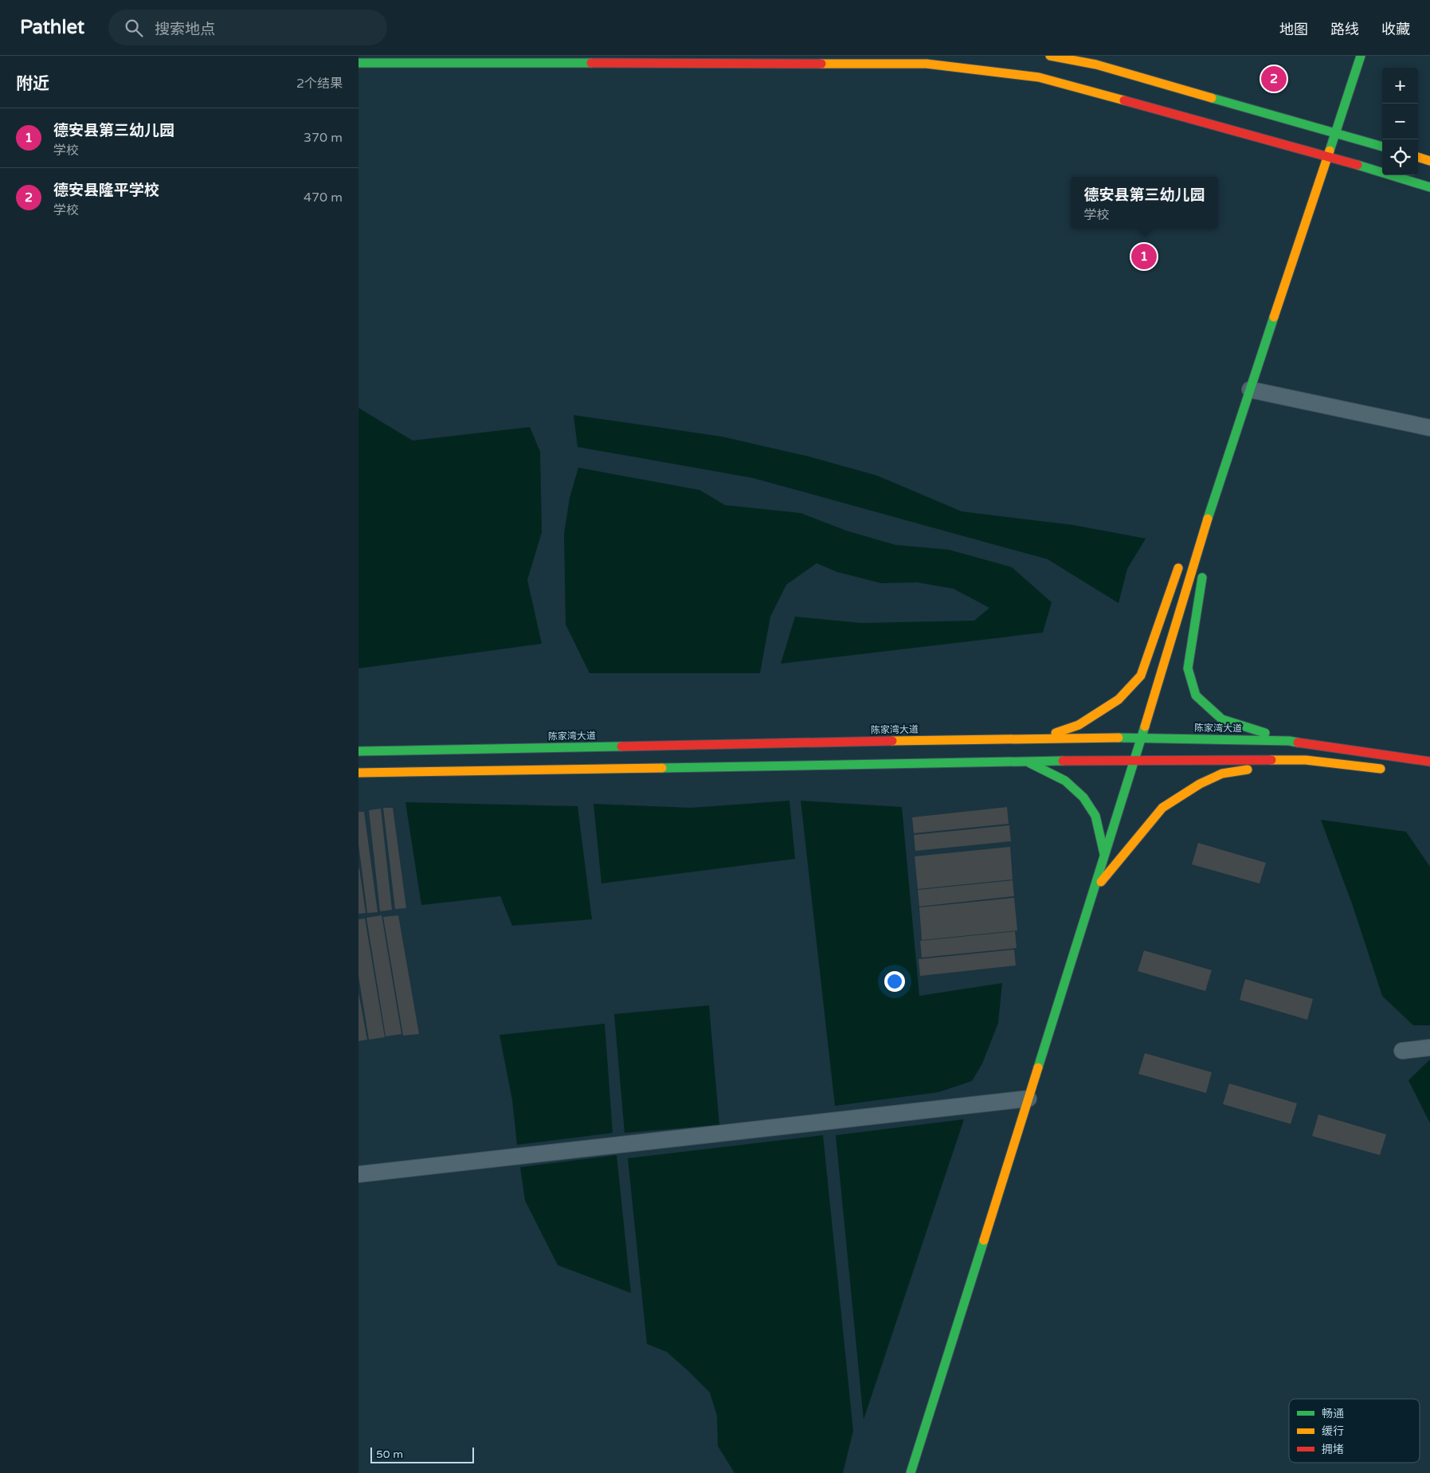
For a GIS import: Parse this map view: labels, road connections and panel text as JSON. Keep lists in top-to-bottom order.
{
  "streets": {
    "main road": ["陈家湾大道"]
  },
  "legend": ["畅通", "缓行", "拥堵"],
  "scale_bar": "50 m",
  "page": {
    "header": "Pathlet",
    "search": "搜索地点",
    "nav": ["地图", "路线", "收藏"],
    "heading": ["附近", "2个结果"],
    "pins": ["2", "1"],
    "map_buttons": ["+", "−"],
    "list": [
      {
        "mark": "1",
        "name": "德安县第三幼儿园",
        "note": "学校",
        "value": "370 m"
      },
      {
        "mark": "2",
        "name": "德安县隆平学校",
        "note": "学校",
        "value": "470 m"
      }
    ],
    "popup": ["德安县第三幼儿园", "学校"],
    "scale": "50 m"
  }
}
